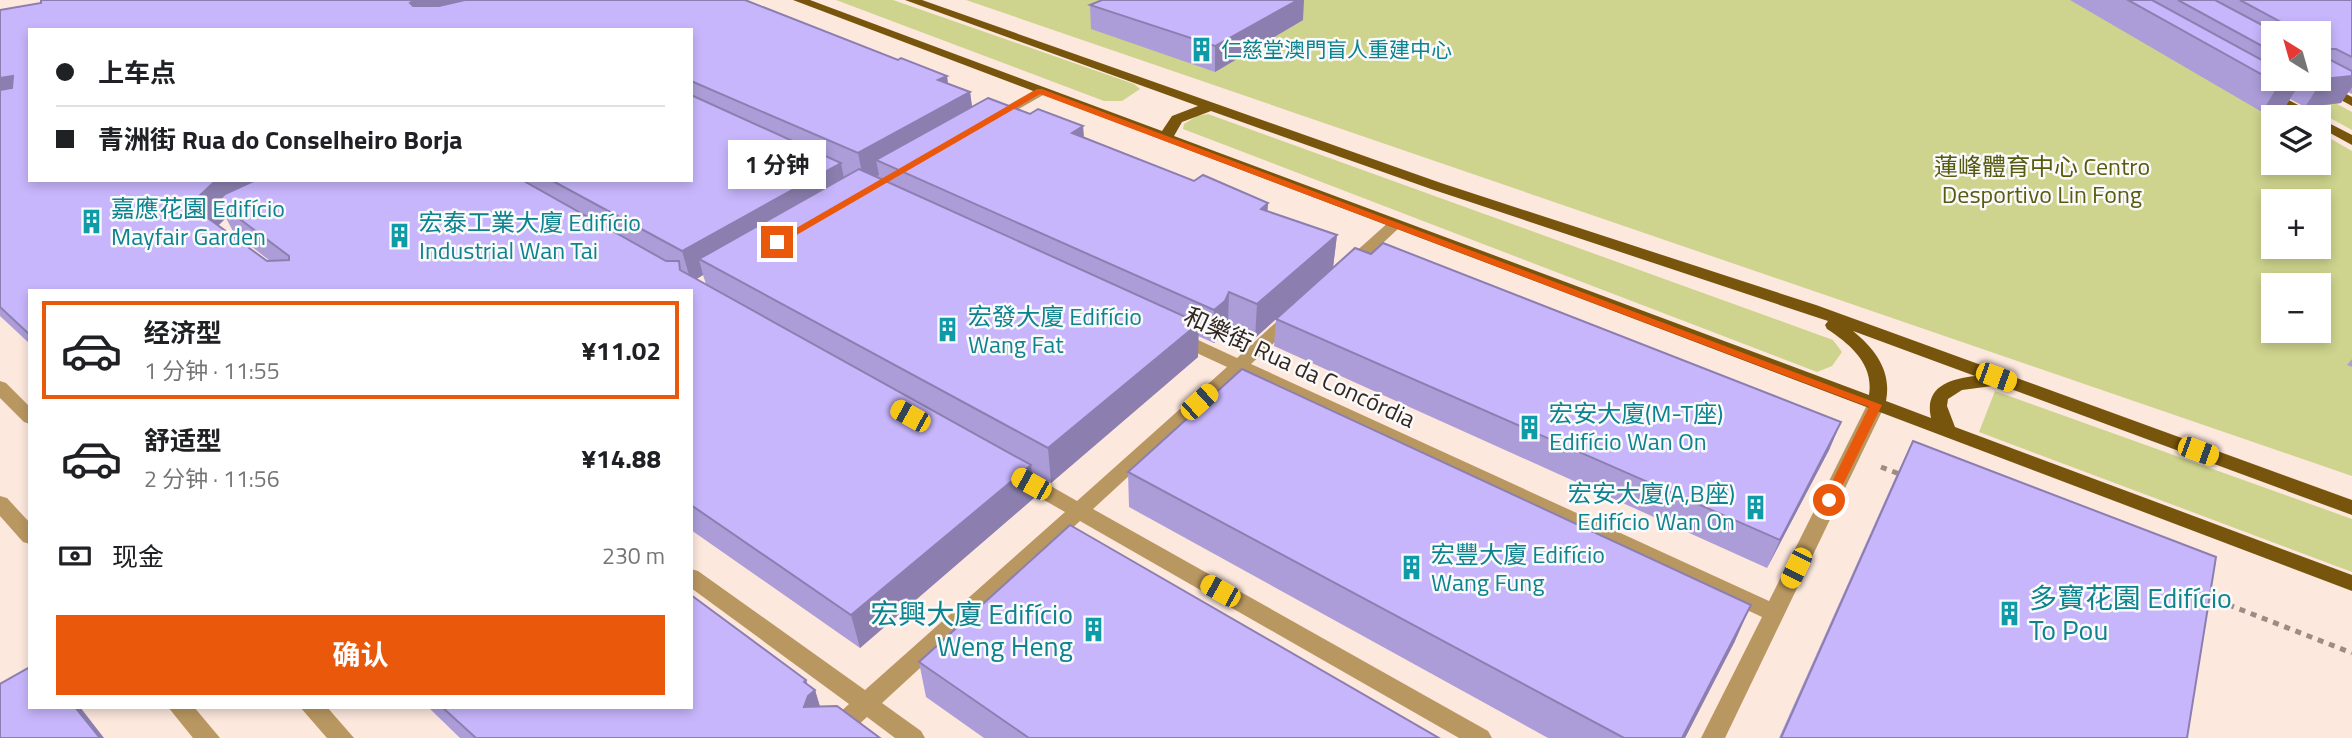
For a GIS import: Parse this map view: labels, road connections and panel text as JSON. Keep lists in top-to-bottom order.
{
  "streets": {
    "street": ["和樂街 Rua da Concórdia"]
  },
  "parks": ["蓮峰體育中心 Centro Desportivo Lin Fong"],
  "places": {
    "building": [
      "仁慈堂澳門盲人重建中心",
      "嘉應花園 Edifício Mayfair Garden",
      "宏泰工業大廈 Edifício Industrial Wan Tai",
      "宏發大廈 Edifício Wang Fat",
      "宏安大廈(M-T座) Edifício Wan On",
      "宏安大廈(A,B座) Edifício Wan On",
      "宏豐大廈 Edifício Wang Fung",
      "多寶花園 Edifício To Pou",
      "宏興大廈 Edifício Weng Heng"
    ]
  },
  "north": "top left",
  "page": {
    "map_buttons": ["+", "−"],
    "banner": ["上车点", "青洲街 Rua do Conselheiro Borja"],
    "bubble": "1 分钟",
    "list": [
      {
        "name": "经济型",
        "note": "1 分钟 · 11:55",
        "value": "¥11.02"
      },
      {
        "name": "舒适型",
        "note": "2 分钟 · 11:56",
        "value": "¥14.88"
      }
    ],
    "pay": ["现金", "230 m"],
    "buttons": "确认"
  }
}
